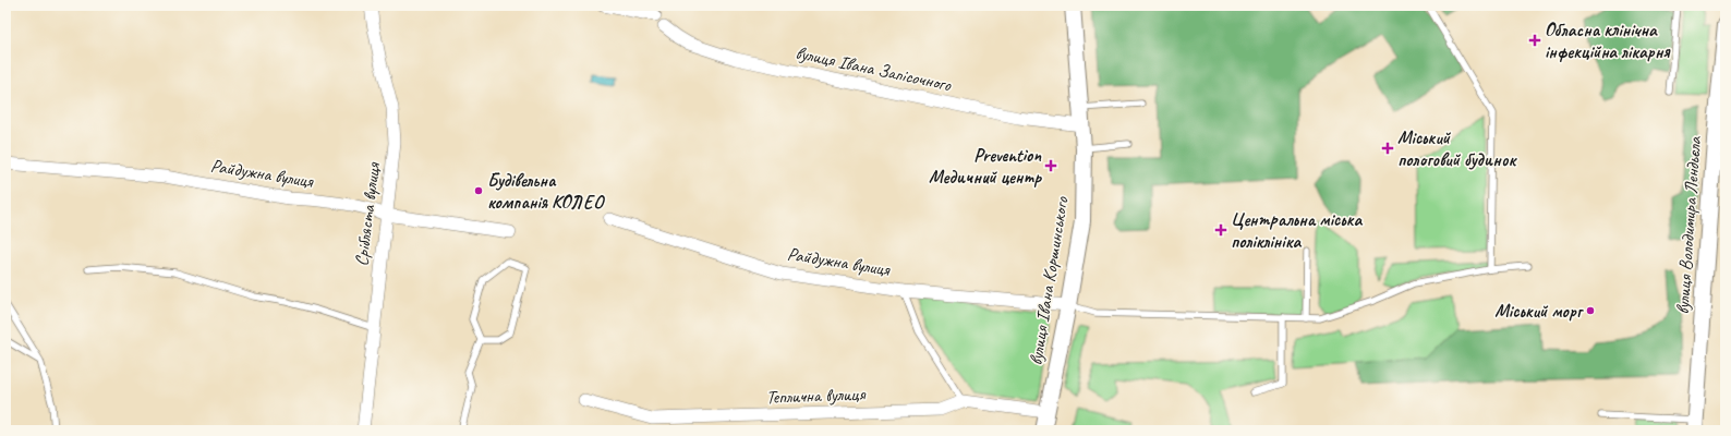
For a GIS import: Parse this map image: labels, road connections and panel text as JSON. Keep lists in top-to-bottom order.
{
  "streets": {
    "street": [
      "вулиця Івана Запісочного",
      "Райдужна вулиця",
      "Срібляста вулиця",
      "вулиця Володимира Лендьєла",
      "вулиця Івана Коршинського",
      "Теплична вулиця"
    ]
  },
  "crossings": [
    ["вулиця Івана Запісочного", "вулиця Івана Коршинського"],
    ["Райдужна вулиця", "Срібляста вулиця"],
    ["Райдужна вулиця", "вулиця Івана Коршинського"],
    ["вулиця Івана Коршинського", "Теплична вулиця"]
  ],
  "places": {
    "health": [
      "Обласна клінічна інфекційна лікарня",
      "Міський пологовий будинок",
      "Prevention Медичний центр",
      "Центральна міська поліклініка"
    ],
    "other": ["Будівельна компанія КОЛЕО", "Міський морг"]
  }
}
